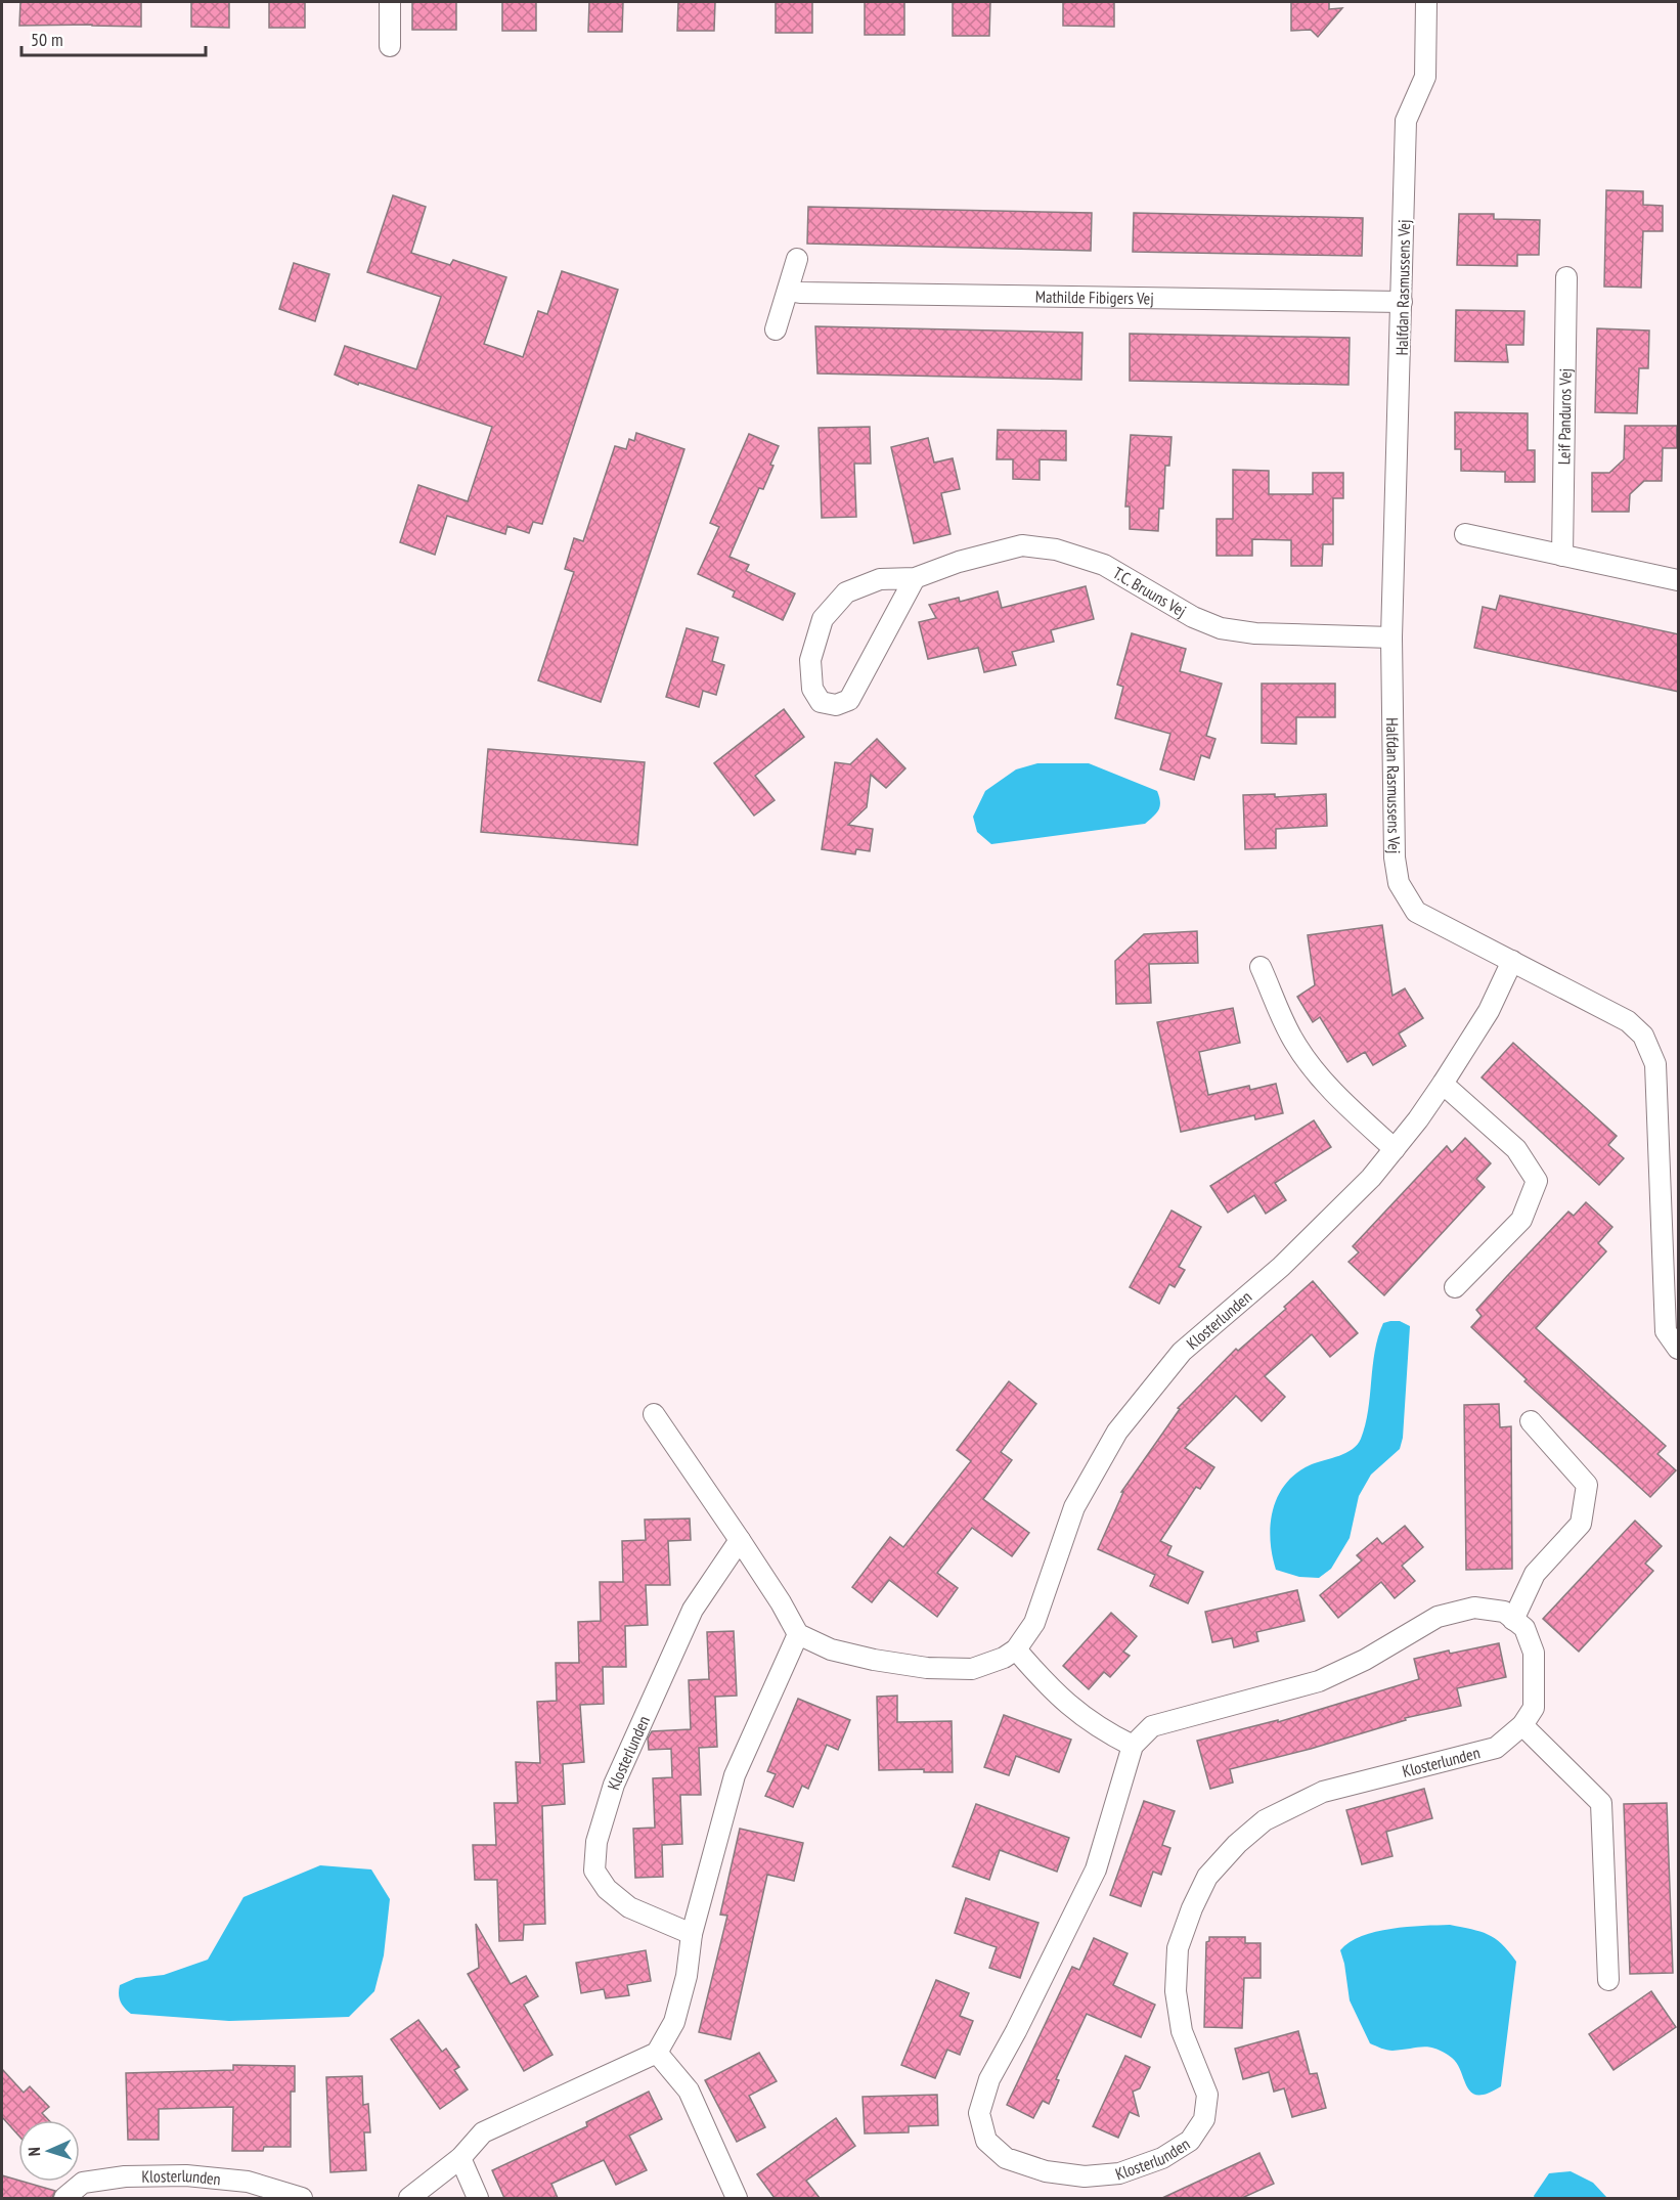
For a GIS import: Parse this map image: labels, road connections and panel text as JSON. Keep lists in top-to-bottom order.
{
  "streets": {
    "street": [
      "Halfdan Rasmussens Vej",
      "Mathilde Fibigers Vej",
      "Leif Panduros Vej",
      "T.C. Bruuns Vej",
      "Klosterlunden"
    ]
  },
  "crossings": [
    ["Halfdan Rasmussens Vej", "Mathilde Fibigers Vej"],
    ["Halfdan Rasmussens Vej", "T.C. Bruuns Vej"],
    ["Halfdan Rasmussens Vej", "Klosterlunden"]
  ],
  "scale_bar": "50 m",
  "north": "left"
}
